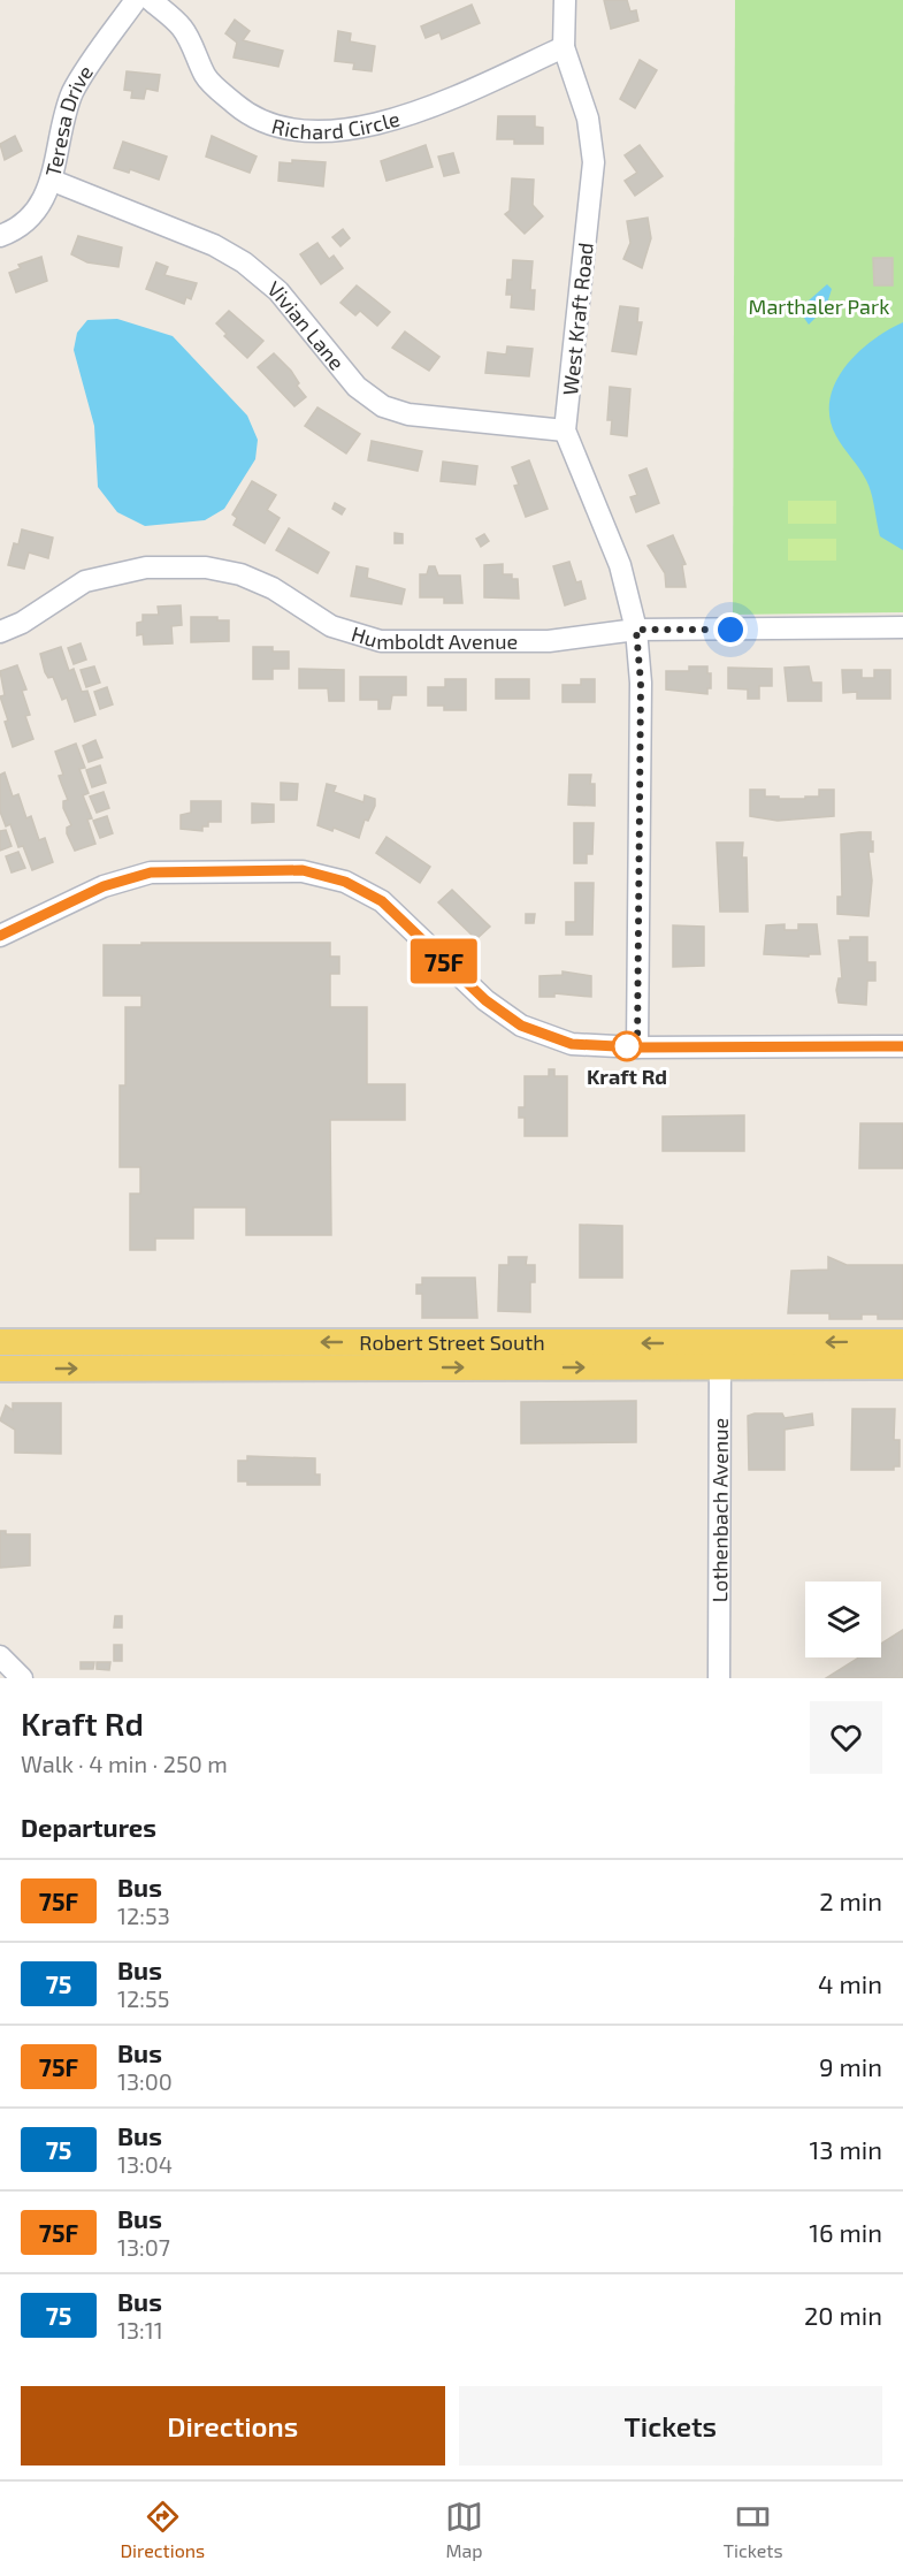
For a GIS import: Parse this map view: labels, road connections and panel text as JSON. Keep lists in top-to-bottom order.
{
  "streets": {
    "main road": ["Robert Street South"],
    "street": [
      "Richard Circle",
      "Teresa Drive",
      "West Kraft Road",
      "Vivian Lane",
      "Humboldt Avenue",
      "Lothenbach Avenue"
    ]
  },
  "crossings": [
    ["Richard Circle", "West Kraft Road"],
    ["Teresa Drive", "Vivian Lane"],
    ["West Kraft Road", "Vivian Lane"],
    ["West Kraft Road", "Humboldt Avenue"],
    ["Robert Street South", "Lothenbach Avenue"]
  ],
  "parks": ["Marthaler Park"],
  "places": ["Kraft Rd"],
  "lines": ["bus line 75F"],
  "page": {
    "on_map": "75F",
    "heading": [
      ["Kraft Rd", "Walk · 4 min · 250 m"],
      "Departures"
    ],
    "list": [
      {
        "mark": "75F",
        "name": "Bus",
        "note": "12:53",
        "value": "2 min"
      },
      {
        "mark": "75",
        "name": "Bus",
        "note": "12:55",
        "value": "4 min"
      },
      {
        "mark": "75F",
        "name": "Bus",
        "note": "13:00",
        "value": "9 min"
      },
      {
        "mark": "75",
        "name": "Bus",
        "note": "13:04",
        "value": "13 min"
      },
      {
        "mark": "75F",
        "name": "Bus",
        "note": "13:07",
        "value": "16 min"
      },
      {
        "mark": "75",
        "name": "Bus",
        "note": "13:11",
        "value": "20 min"
      }
    ],
    "buttons": ["Directions", "Tickets"],
    "tabs": ["Directions", "Map", "Tickets"]
  }
}
